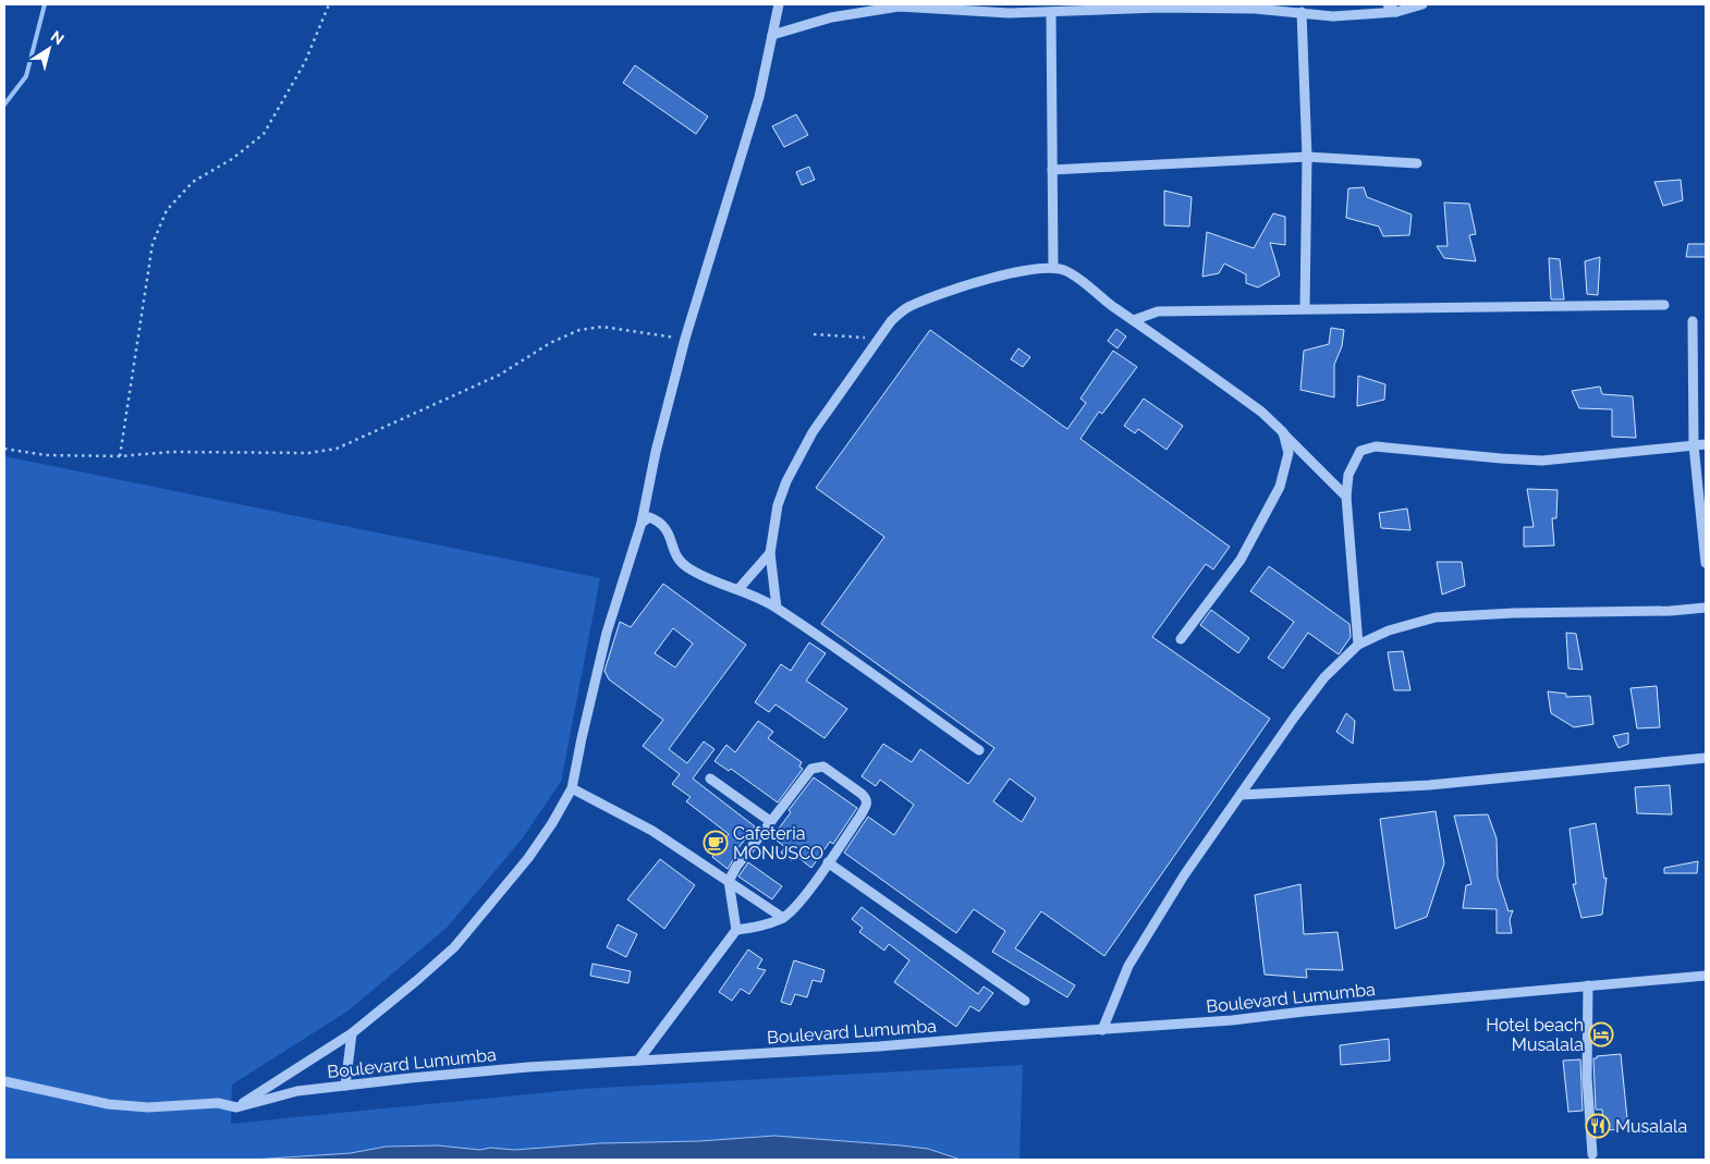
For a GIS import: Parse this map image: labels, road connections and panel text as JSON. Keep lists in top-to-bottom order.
{
  "streets": {
    "street": ["Boulevard Lumumba"]
  },
  "places": {
    "cafe": ["Cafeteria MONUSCO"],
    "hotel": ["Hotel beach Musalala"],
    "restaurant": ["Musalala"]
  },
  "north": "top right"
}
